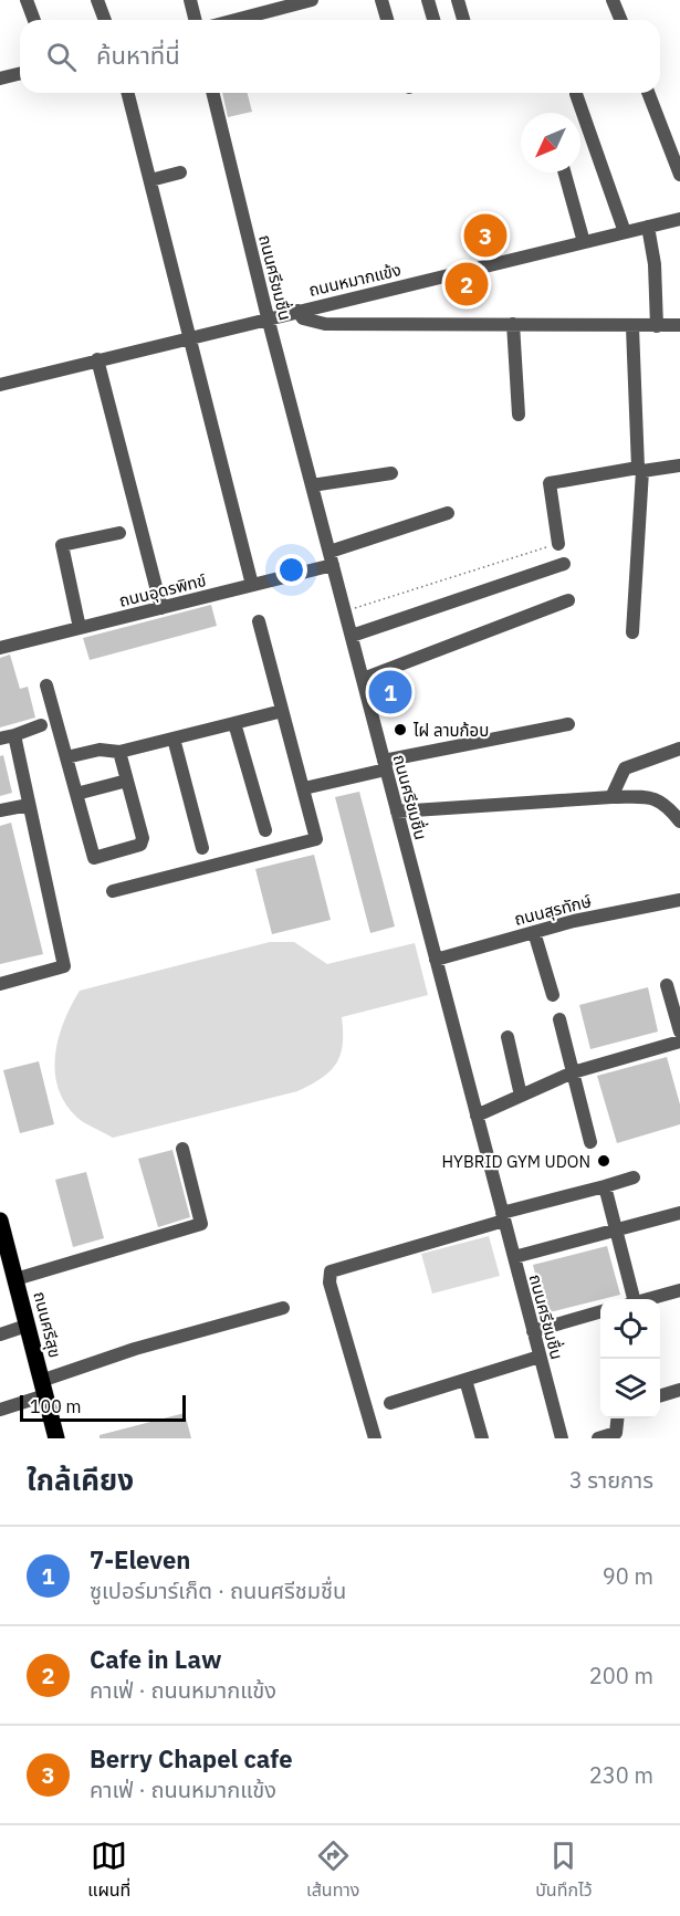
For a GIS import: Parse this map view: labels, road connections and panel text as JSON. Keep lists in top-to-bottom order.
{
  "streets": {
    "main road": ["ถนนศรีสุข"],
    "street": [
      "ถนนศรีชมชื่น",
      "ถนนหมากแข้ง",
      "ถนนอุดรพิทข์",
      "ถนนสุรทักษ์"
    ]
  },
  "crossings": [
    ["ถนนศรีชมชื่น", "ถนนหมากแข้ง"],
    ["ถนนศรีชมชื่น", "ถนนอุดรพิทข์"],
    ["ถนนศรีชมชื่น", "ถนนสุรทักษ์"]
  ],
  "places": ["ไฝ ลาบก้อบ", "HYBRID GYM UDON"],
  "scale_bar": "100 m",
  "north": "bottom left",
  "page": {
    "search": "ค้นหาที่นี่",
    "pins": ["3", "2", "1"],
    "scale": "100 m",
    "heading": ["ใกล้เคียง", "3 รายการ"],
    "list": [
      {
        "mark": "1",
        "name": "7-Eleven",
        "note": "ซูเปอร์มาร์เก็ต · ถนนศรีชมชื่น",
        "value": "90 m"
      },
      {
        "mark": "2",
        "name": "Cafe in Law",
        "note": "คาเฟ่ · ถนนหมากแข้ง",
        "value": "200 m"
      },
      {
        "mark": "3",
        "name": "Berry Chapel cafe",
        "note": "คาเฟ่ · ถนนหมากแข้ง",
        "value": "230 m"
      }
    ],
    "nav": ["แผนที่", "เส้นทาง", "บันทึกไว้"]
  }
}
